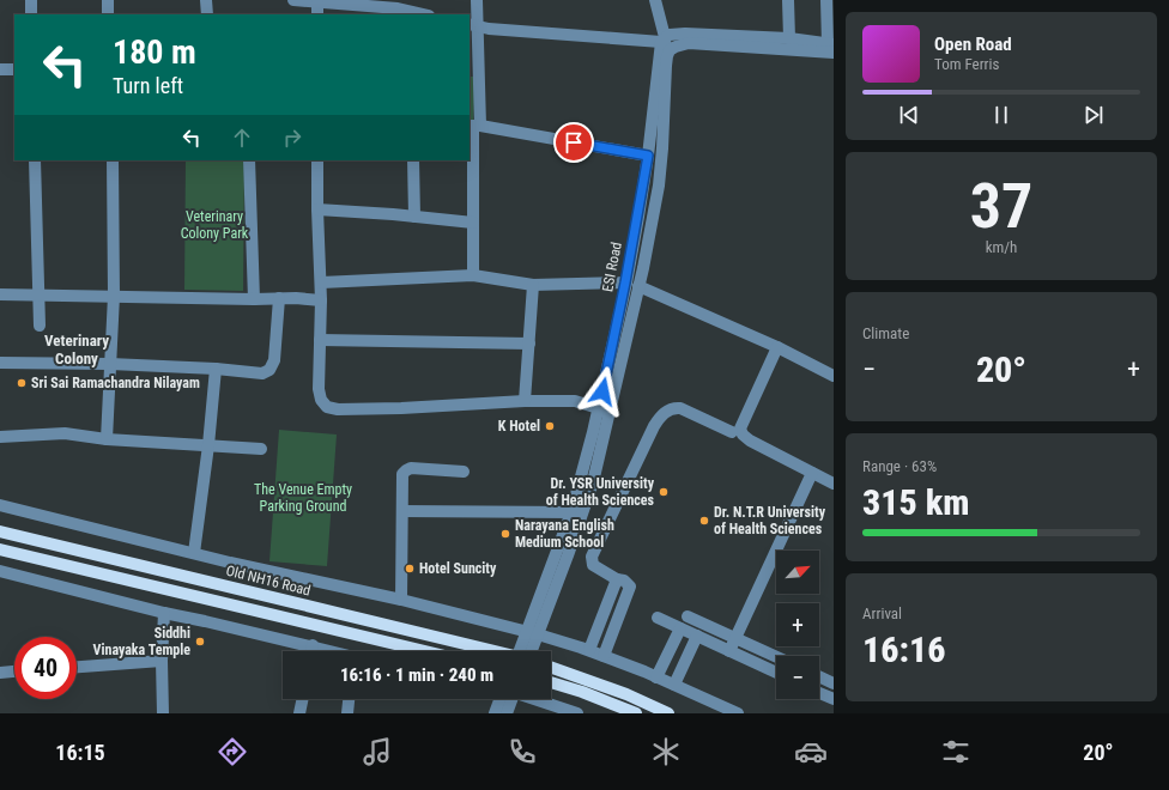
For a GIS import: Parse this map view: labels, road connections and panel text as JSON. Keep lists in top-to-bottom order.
{
  "streets": {
    "main road": ["Old NH16 Road"],
    "street": ["ESI Road"]
  },
  "districts": ["Veterinary Colony"],
  "parks": ["Veterinary Colony Park", "The Venue Empty Parking Ground"],
  "places": [
    "Sri Sai Ramachandra Nilayam",
    "K Hotel",
    "Dr. YSR University of Health Sciences",
    "Dr. N.T.R University of Health Sciences",
    "Narayana English Medium School",
    "Hotel Suncity",
    "Siddhi Vinayaka Temple"
  ],
  "north": "top right",
  "page": {
    "turn": ["180 m", "Turn left"],
    "song": ["Open Road", "Tom Ferris"],
    "tile": [
      ["37", "km/h"],
      "Climate",
      ["Range · 63%", "315 km"],
      ["Arrival", "16:16"]
    ],
    "heat": ["−", "20°", "+"],
    "map_buttons": ["+", "−"],
    "limit": "40",
    "trip": "16:16 · 1 min · 240 m",
    "tabs": ["16:15", "20°"]
  }
}
